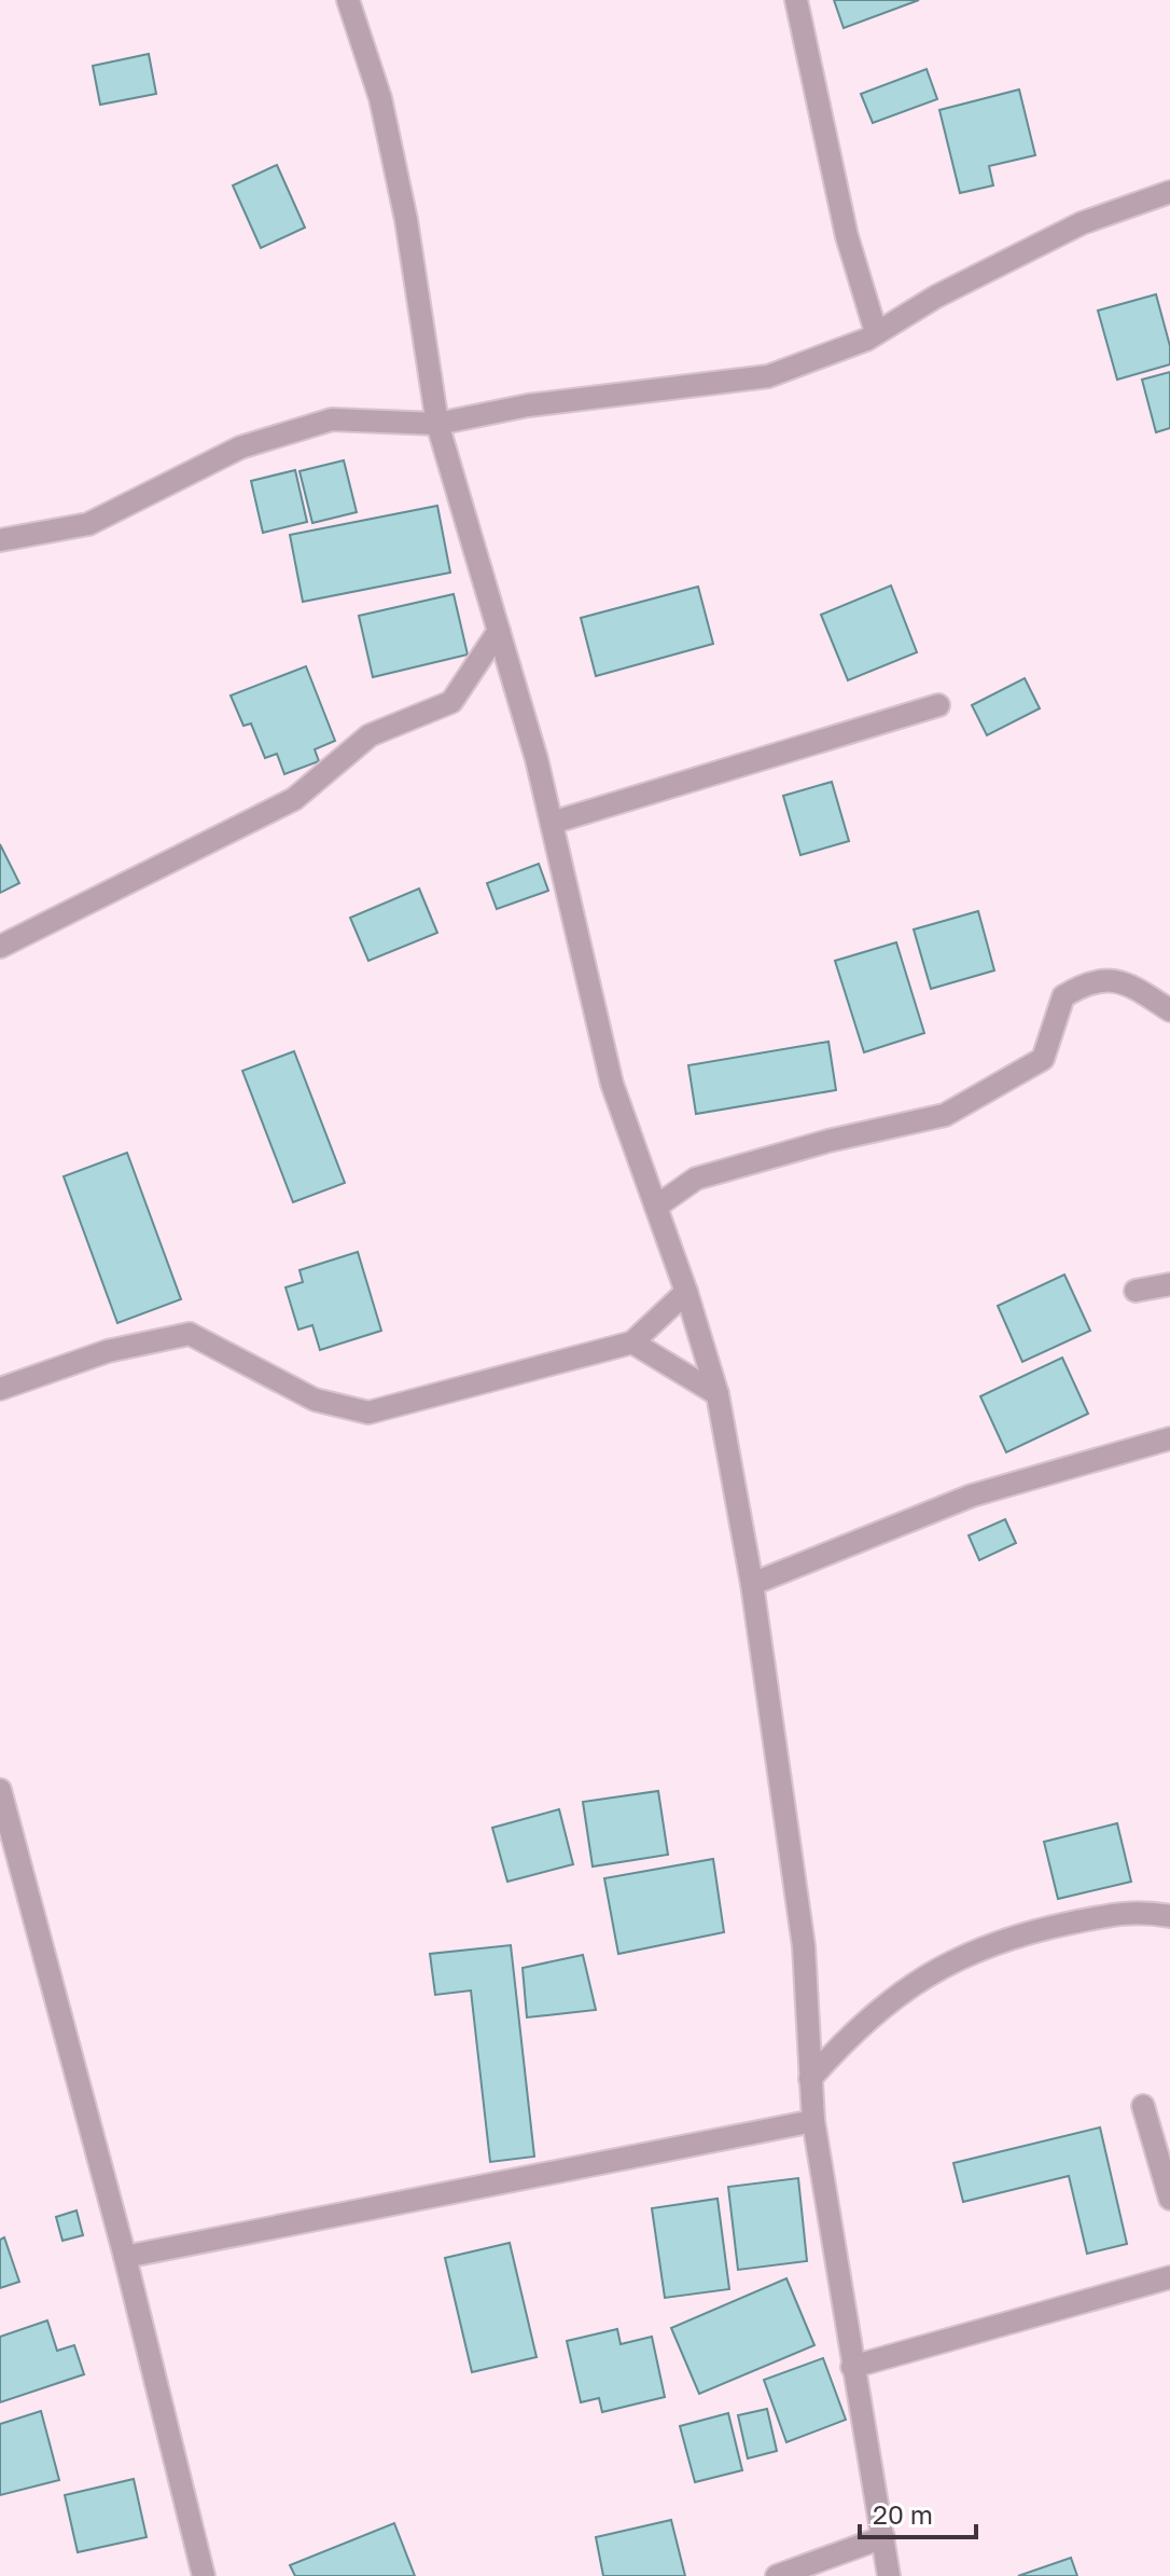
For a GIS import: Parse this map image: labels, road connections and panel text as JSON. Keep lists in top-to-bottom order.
{
  "scale_bar": "20 m"
}
